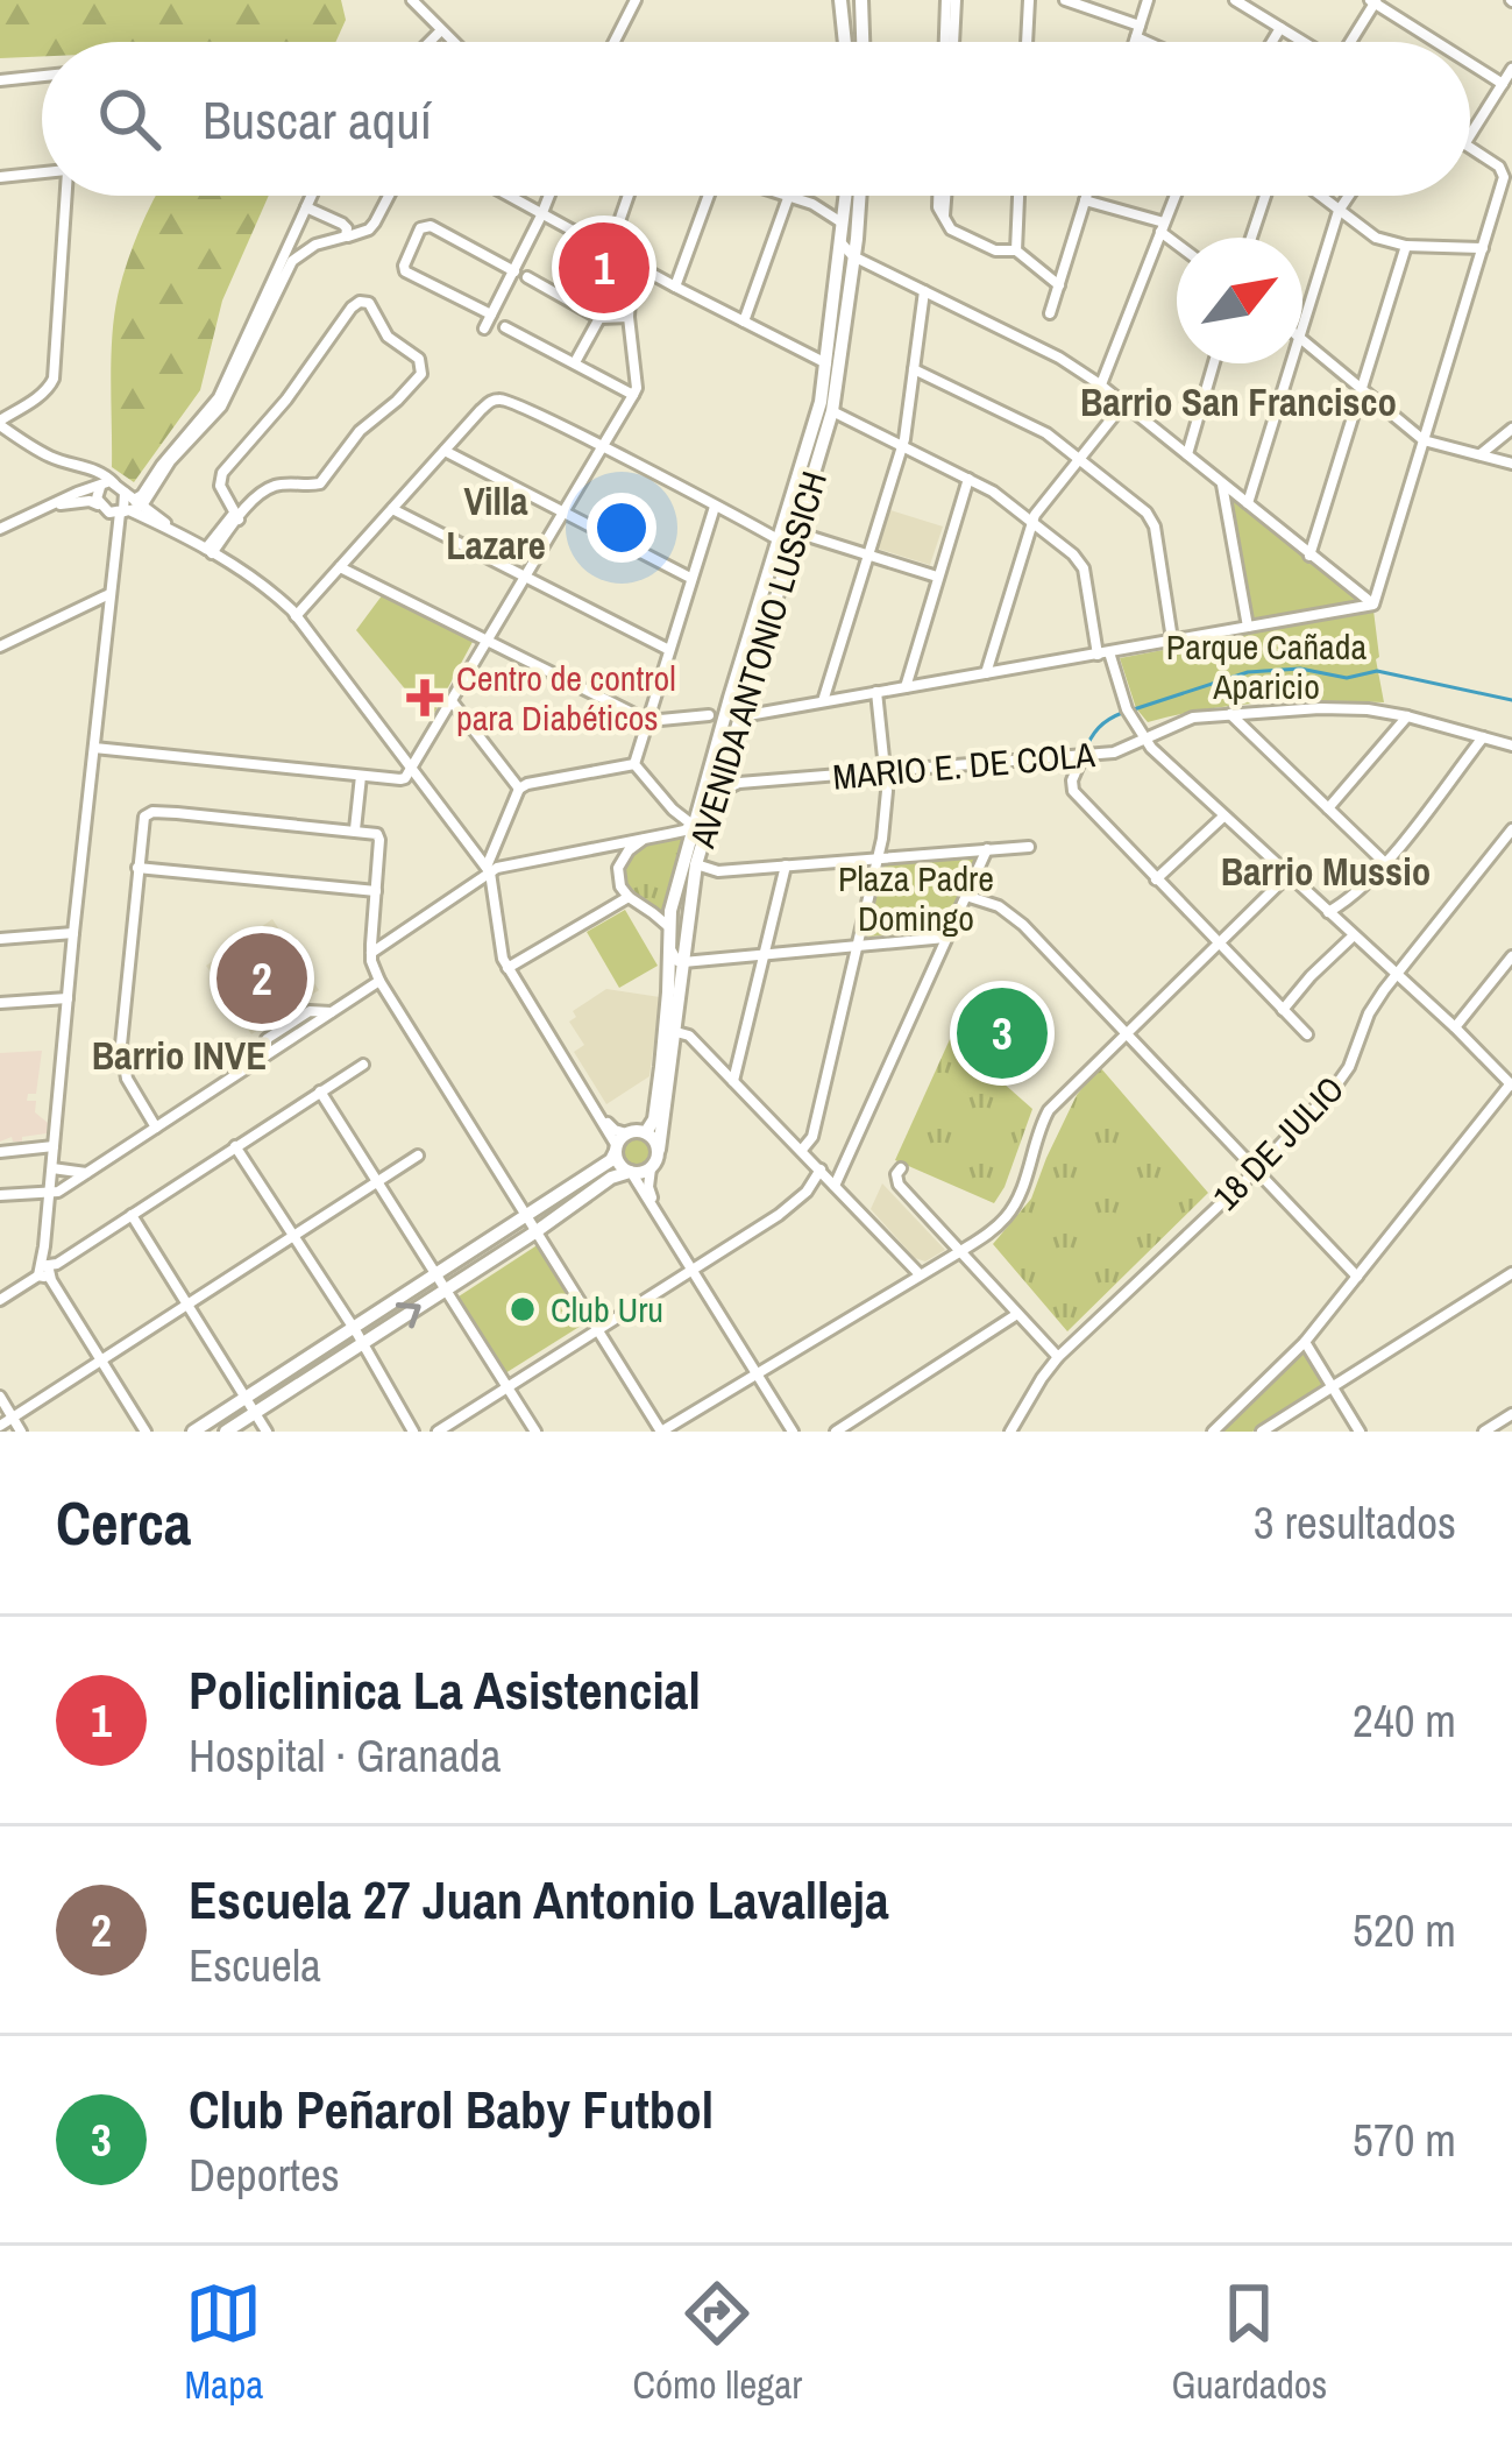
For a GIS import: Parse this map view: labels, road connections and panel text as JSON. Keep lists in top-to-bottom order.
{
  "streets": {
    "main road": ["AVENIDA ANTONIO LUSSICH"],
    "street": ["MARIO E. DE COLA", "18 DE JULIO"]
  },
  "crossings": [
    ["AVENIDA ANTONIO LUSSICH", "MARIO E. DE COLA"]
  ],
  "districts": [
    "Barrio San Francisco",
    "Villa Lazare",
    "Barrio Mussio",
    "Barrio INVE"
  ],
  "parks": ["Parque Cañada Aparicio", "Plaza Padre Domingo"],
  "places": {
    "health": ["Centro de control para Diabéticos"],
    "other": ["Club Uru"]
  },
  "north": "top right",
  "page": {
    "search": "Buscar aquí",
    "pins": ["1", "2", "3"],
    "heading": ["Cerca", "3 resultados"],
    "list": [
      {
        "mark": "1",
        "name": "Policlinica La Asistencial",
        "note": "Hospital · Granada",
        "value": "240 m"
      },
      {
        "mark": "2",
        "name": "Escuela 27 Juan Antonio Lavalleja",
        "note": "Escuela",
        "value": "520 m"
      },
      {
        "mark": "3",
        "name": "Club Peñarol Baby Futbol",
        "note": "Deportes",
        "value": "570 m"
      }
    ],
    "nav": ["Mapa", "Cómo llegar", "Guardados"]
  }
}
